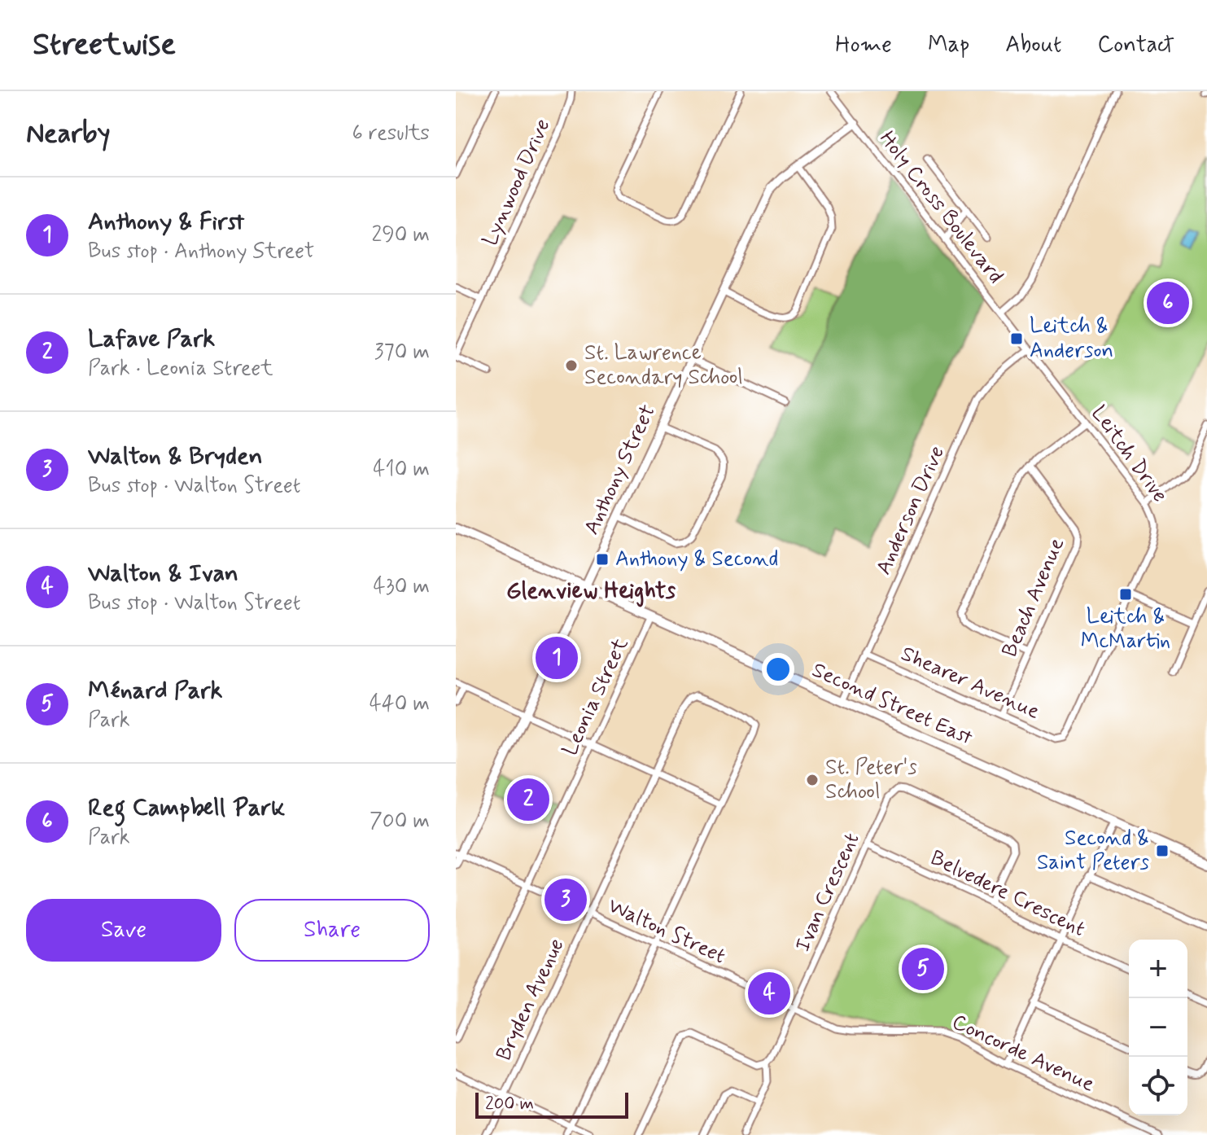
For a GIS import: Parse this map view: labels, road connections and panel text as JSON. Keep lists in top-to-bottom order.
{
  "streets": {
    "main road": ["Second Street East"],
    "street": [
      "Lynwood Drive",
      "Holy Cross Boulevard",
      "Leitch Drive",
      "Anthony Street",
      "Anderson Drive",
      "Beach Avenue",
      "Shearer Avenue",
      "Leonia Street",
      "Ivan Crescent",
      "Belvedere Crescent",
      "Walton Street",
      "Bryden Avenue",
      "Concorde Avenue"
    ]
  },
  "crossings": [
    ["Holy Cross Boulevard", "Leitch Drive"],
    ["Holy Cross Boulevard", "Anthony Street"],
    ["Leitch Drive", "Anderson Drive"],
    ["Leitch Drive", "Shearer Avenue"],
    ["Anthony Street", "Second Street East"],
    ["Anthony Street", "Walton Street"],
    ["Anderson Drive", "Shearer Avenue"],
    ["Anderson Drive", "Second Street East"],
    ["Beach Avenue", "Shearer Avenue"],
    ["Leonia Street", "Second Street East"],
    ["Leonia Street", "Walton Street"],
    ["Ivan Crescent", "Belvedere Crescent"],
    ["Ivan Crescent", "Walton Street"],
    ["Ivan Crescent", "Concorde Avenue"],
    ["Walton Street", "Bryden Avenue"],
    ["Walton Street", "Concorde Avenue"]
  ],
  "districts": ["Glenview Heights"],
  "places": {
    "transit": [
      "Leitch & Anderson",
      "Anthony & Second",
      "Leitch & McMartin",
      "Second & Saint Peters"
    ],
    "other": ["St. Lawrence Secondary School", "St. Peter's School"]
  },
  "scale_bar": "200 m",
  "page": {
    "header": "Streetwise",
    "nav": [
      "Home",
      "Map",
      "About",
      "Contact"
    ],
    "heading": ["Nearby", "6 results"],
    "list": [
      {
        "mark": "1",
        "name": "Anthony & First",
        "note": "Bus stop · Anthony Street",
        "value": "290 m"
      },
      {
        "mark": "2",
        "name": "Lafave Park",
        "note": "Park · Leonia Street",
        "value": "370 m"
      },
      {
        "mark": "3",
        "name": "Walton & Bryden",
        "note": "Bus stop · Walton Street",
        "value": "410 m"
      },
      {
        "mark": "4",
        "name": "Walton & Ivan",
        "note": "Bus stop · Walton Street",
        "value": "430 m"
      },
      {
        "mark": "5",
        "name": "Ménard Park",
        "note": "Park",
        "value": "440 m"
      },
      {
        "mark": "6",
        "name": "Reg Campbell Park",
        "note": "Park",
        "value": "700 m"
      }
    ],
    "pins": [
      "6",
      "1",
      "2",
      "3",
      "5",
      "4"
    ],
    "buttons": ["Save", "Share"],
    "map_buttons": ["+", "−"],
    "scale": "200 m"
  }
}
